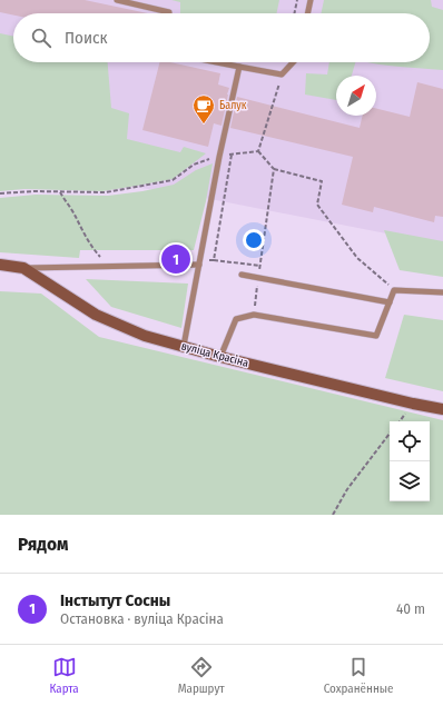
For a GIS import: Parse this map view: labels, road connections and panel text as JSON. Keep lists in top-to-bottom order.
{
  "streets": {
    "street": ["вуліца Красіна"]
  },
  "places": {
    "cafe": ["Балук"]
  },
  "north": "top right",
  "page": {
    "search": "Поиск",
    "pins": "1",
    "heading": "Рядом",
    "list": [
      {
        "mark": "1",
        "name": "Інстытут Сосны",
        "note": "Остановка · вуліца Красіна",
        "value": "40 m"
      }
    ],
    "nav": ["Карта", "Маршрут", "Сохранённые"]
  }
}
